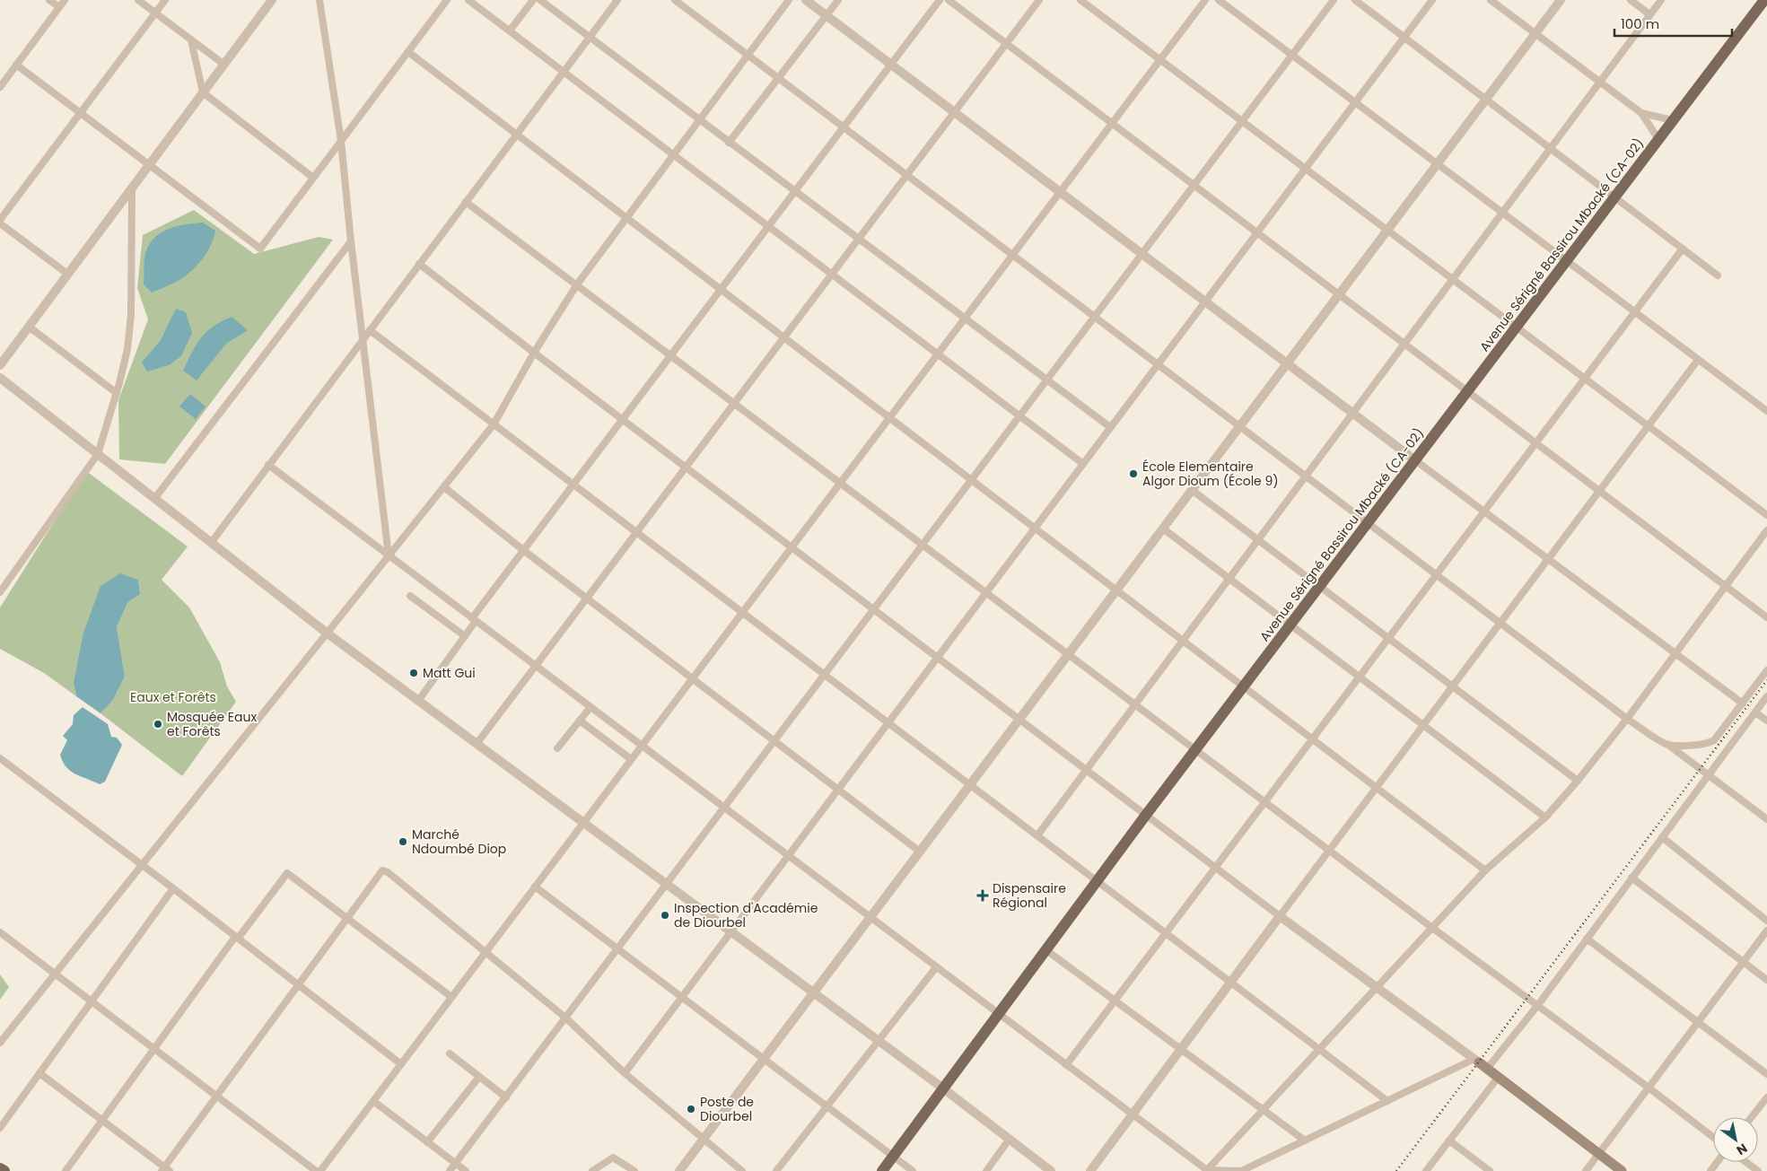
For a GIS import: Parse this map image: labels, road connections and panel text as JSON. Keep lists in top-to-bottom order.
{
  "streets": {
    "main road": ["Avenue Sérigné Bassirou Mbacké (CA-02)"]
  },
  "parks": ["Eaux et Forêts"],
  "places": {
    "other": [
      "École Elementaire Algor Dioum (École 9)",
      "Matt Gui",
      "Mosquée Eaux et Forêts",
      "Marché Ndoumbé Diop",
      "Inspection d'Académie de Diourbel",
      "Poste de Diourbel"
    ],
    "health": ["Dispensaire Régional"]
  },
  "scale_bar": "100 m",
  "north": "bottom right"
}
